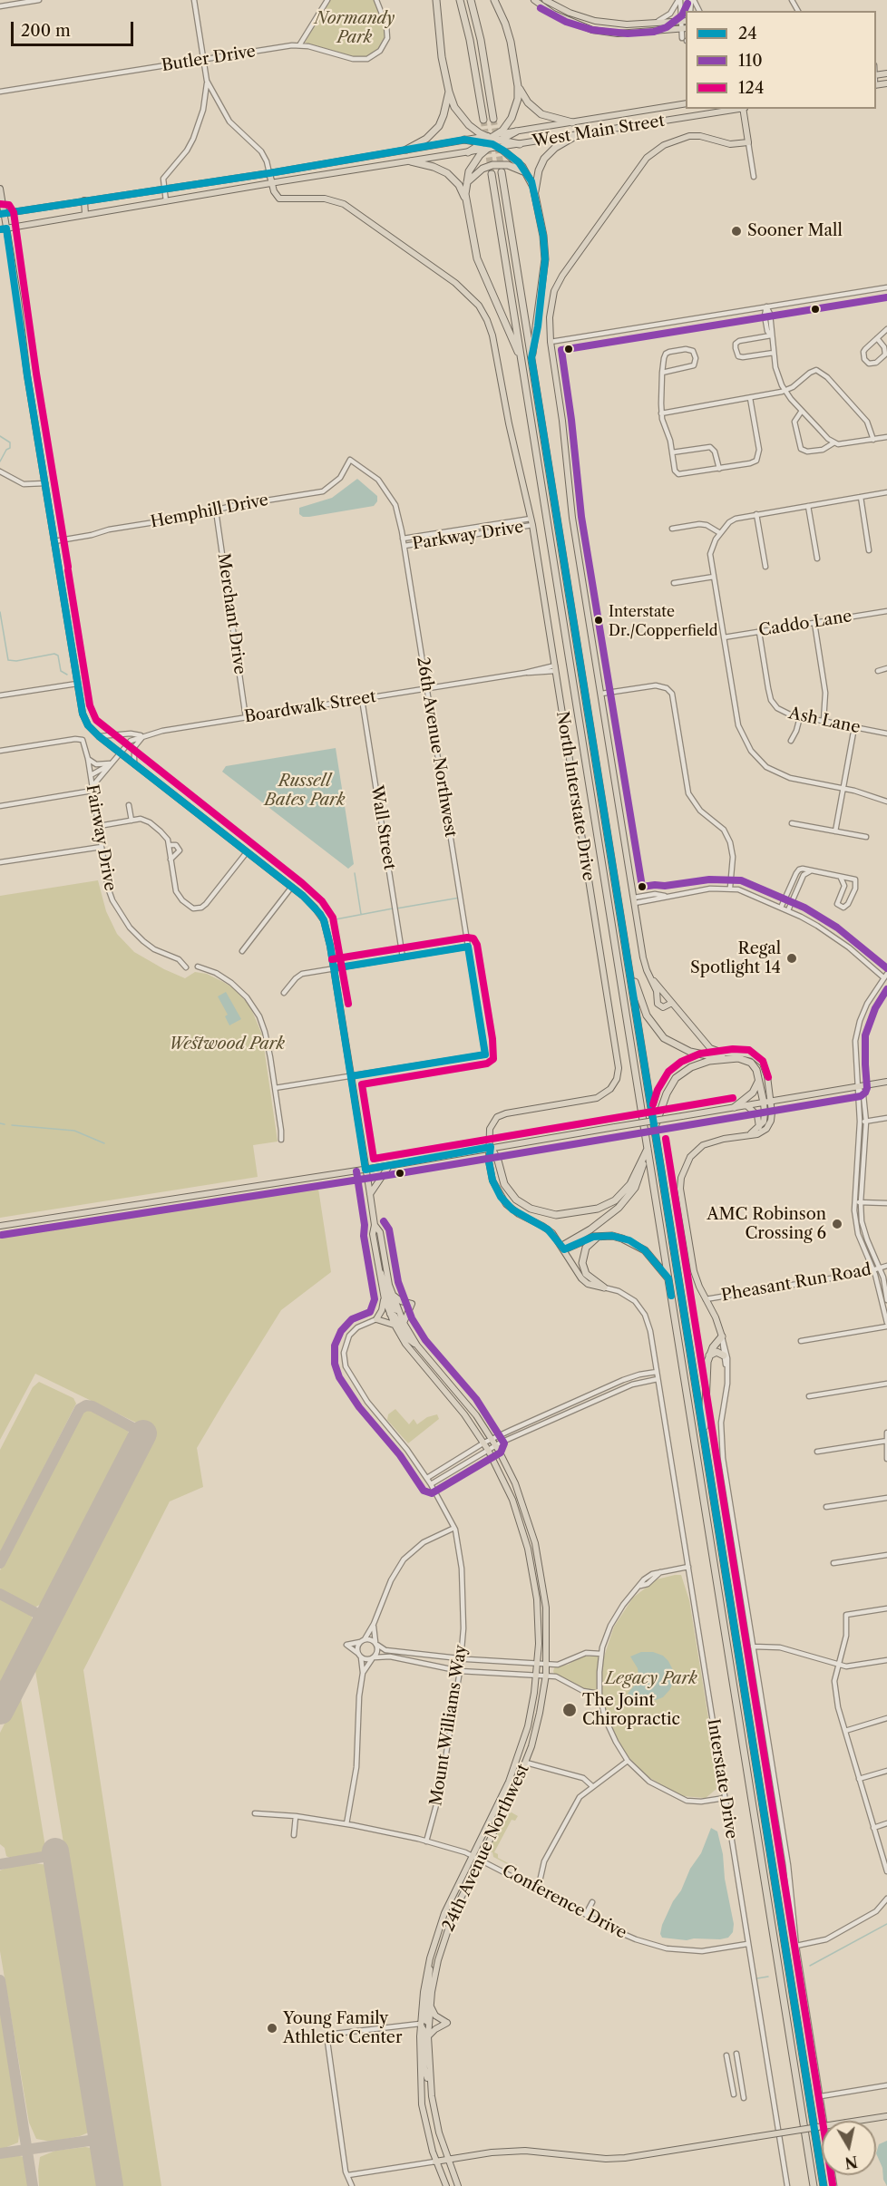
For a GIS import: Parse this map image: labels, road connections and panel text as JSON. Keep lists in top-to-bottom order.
{
  "streets": {
    "main road": ["West Main Street", "North Interstate Drive", "24th Avenue Northwest"],
    "street": [
      "Butler Drive",
      "Hemphill Drive",
      "Parkway Drive",
      "Merchant Drive",
      "Caddo Lane",
      "Boardwalk Street",
      "Ash Lane",
      "26th Avenue Northwest",
      "Wall Street",
      "Fairway Drive",
      "Pheasant Run Road",
      "Mount Williams Way",
      "Interstate Drive",
      "Conference Drive"
    ]
  },
  "crossings": [
    ["Hemphill Drive", "Merchant Drive"],
    ["Hemphill Drive", "26th Avenue Northwest"],
    ["Hemphill Drive", "24th Avenue Northwest"],
    ["Parkway Drive", "26th Avenue Northwest"],
    ["Parkway Drive", "North Interstate Drive"],
    ["Merchant Drive", "Boardwalk Street"],
    ["Caddo Lane", "Ash Lane"],
    ["Boardwalk Street", "26th Avenue Northwest"],
    ["Boardwalk Street", "North Interstate Drive"],
    ["Boardwalk Street", "Wall Street"],
    ["Boardwalk Street", "Fairway Drive"],
    ["Boardwalk Street", "24th Avenue Northwest"],
    ["26th Avenue Northwest", "24th Avenue Northwest"],
    ["North Interstate Drive", "Interstate Drive"],
    ["Mount Williams Way", "Conference Drive"],
    ["Interstate Drive", "Conference Drive"],
    ["24th Avenue Northwest", "Conference Drive"]
  ],
  "parks": [
    "Normandy Park",
    "Russell Bates Park",
    "Westwood Park",
    "Legacy Park"
  ],
  "places": [
    "Sooner Mall",
    "Interstate Dr./Copperfield",
    "Regal Spotlight 14",
    "AMC Robinson Crossing 6",
    "The Joint Chiropractic",
    "Young Family Athletic Center"
  ],
  "lines": ["transit line 110", "transit line 24", "transit line 124"],
  "legend": ["24", "110", "124"],
  "scale_bar": "200 m",
  "north": "bottom"
}
